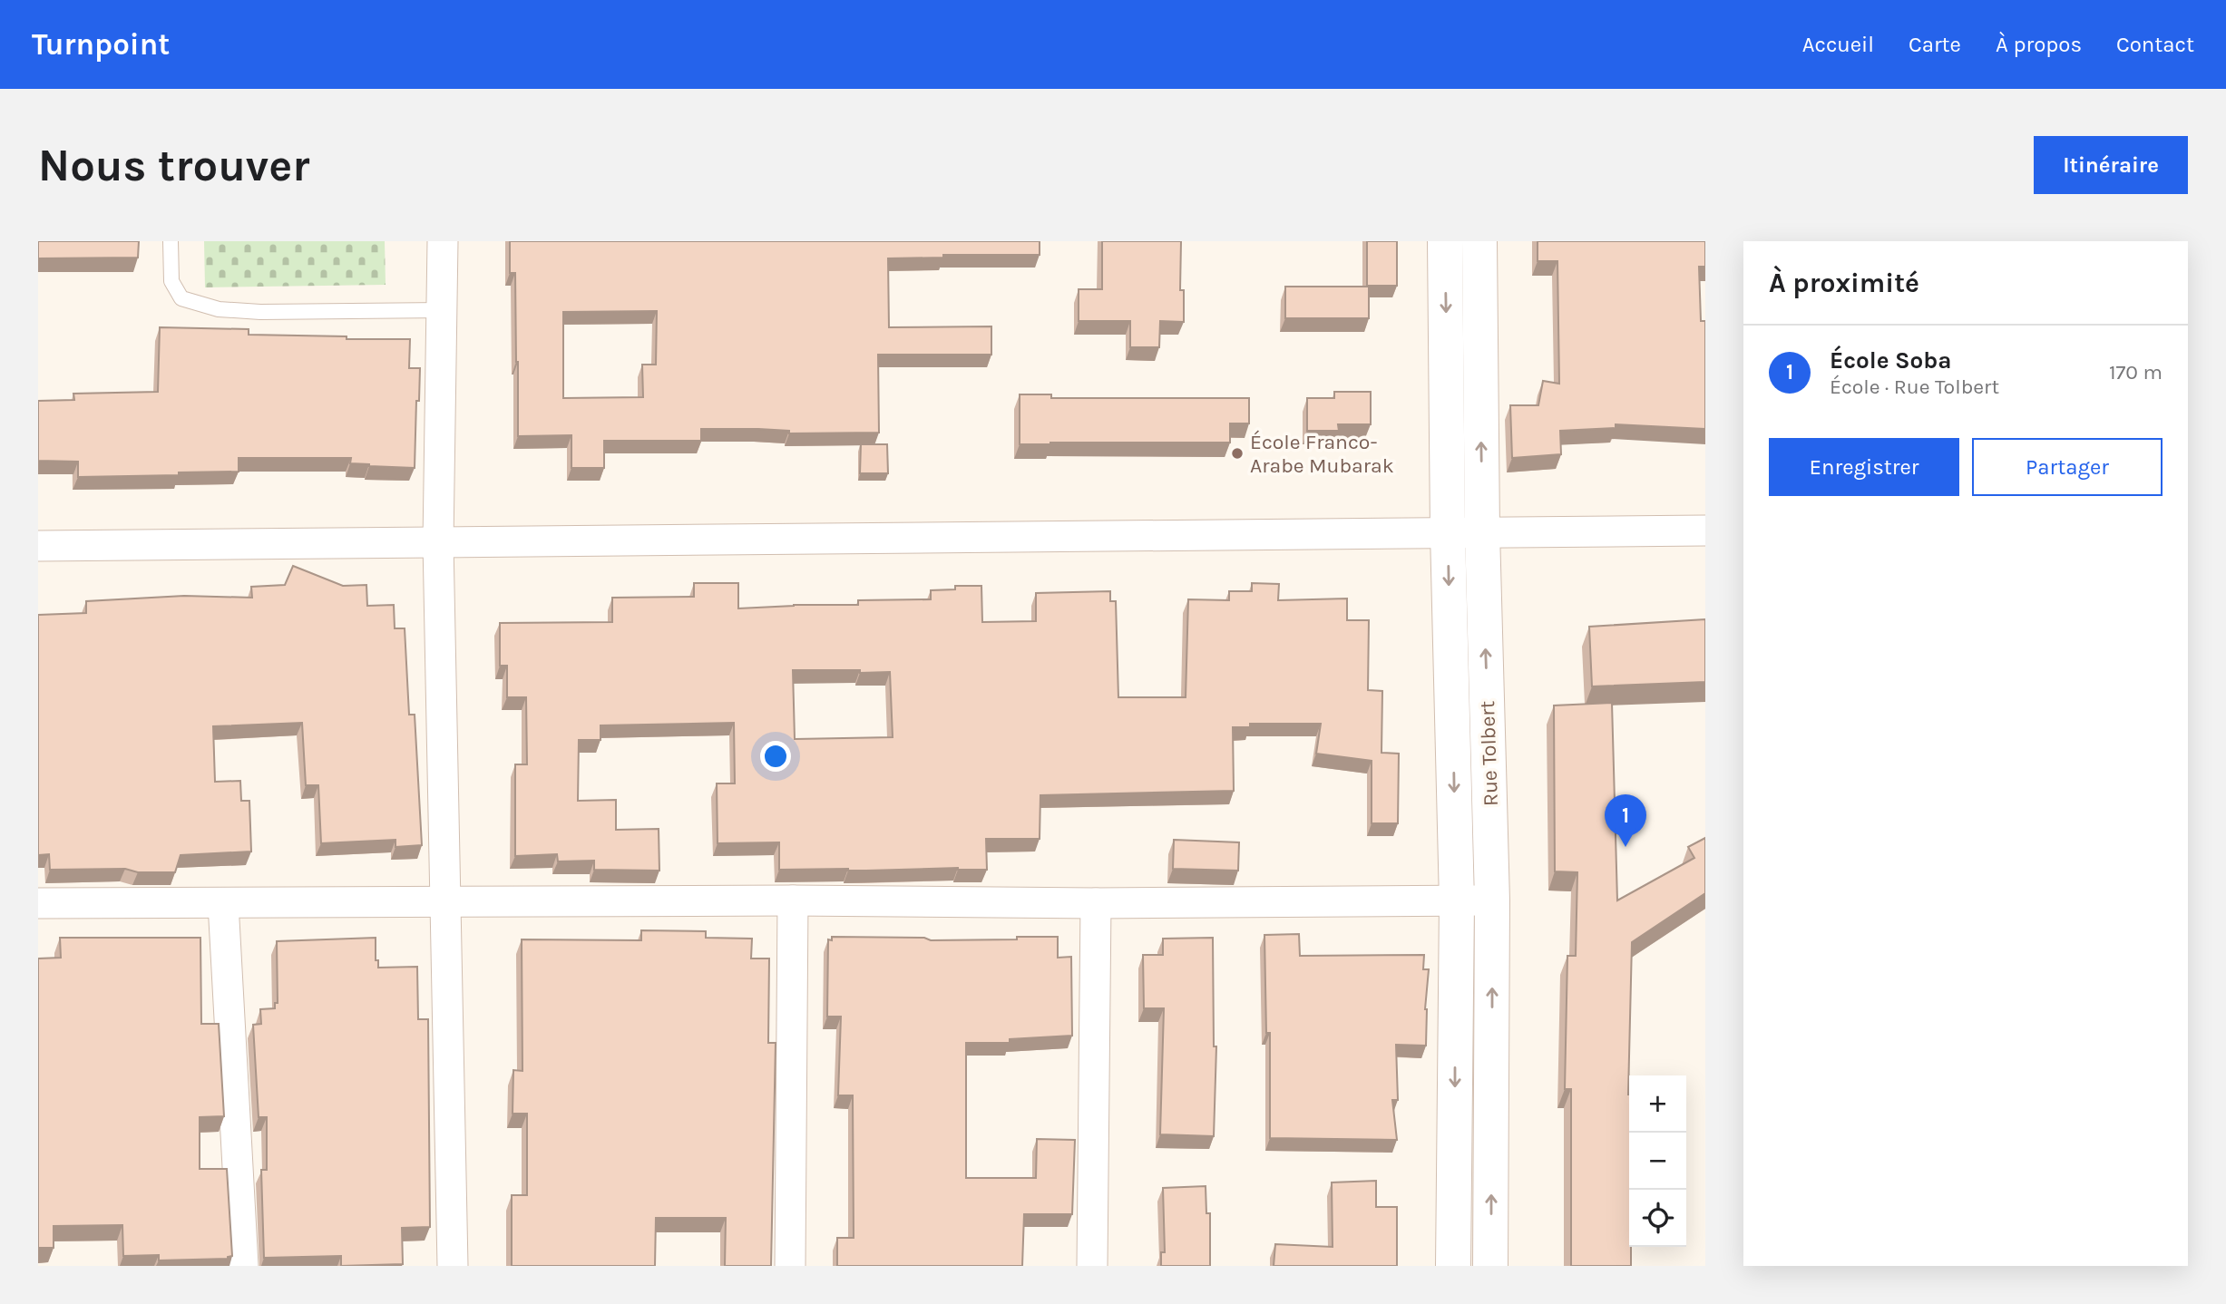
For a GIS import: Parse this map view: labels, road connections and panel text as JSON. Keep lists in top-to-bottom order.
{
  "streets": {
    "street": ["Rue Tolbert"]
  },
  "places": ["École Franco- Arabe Mubarak"],
  "page": {
    "header": "Turnpoint",
    "nav": [
      "Accueil",
      "Carte",
      "À propos",
      "Contact"
    ],
    "buttons": [
      "Itinéraire",
      ["Enregistrer", "Partager"]
    ],
    "title": "Nous trouver",
    "heading": "À proximité",
    "list": [
      {
        "mark": "1",
        "name": "École Soba",
        "note": "École · Rue Tolbert",
        "value": "170 m"
      }
    ],
    "pins": "1",
    "map_buttons": ["+", "−"]
  }
}
